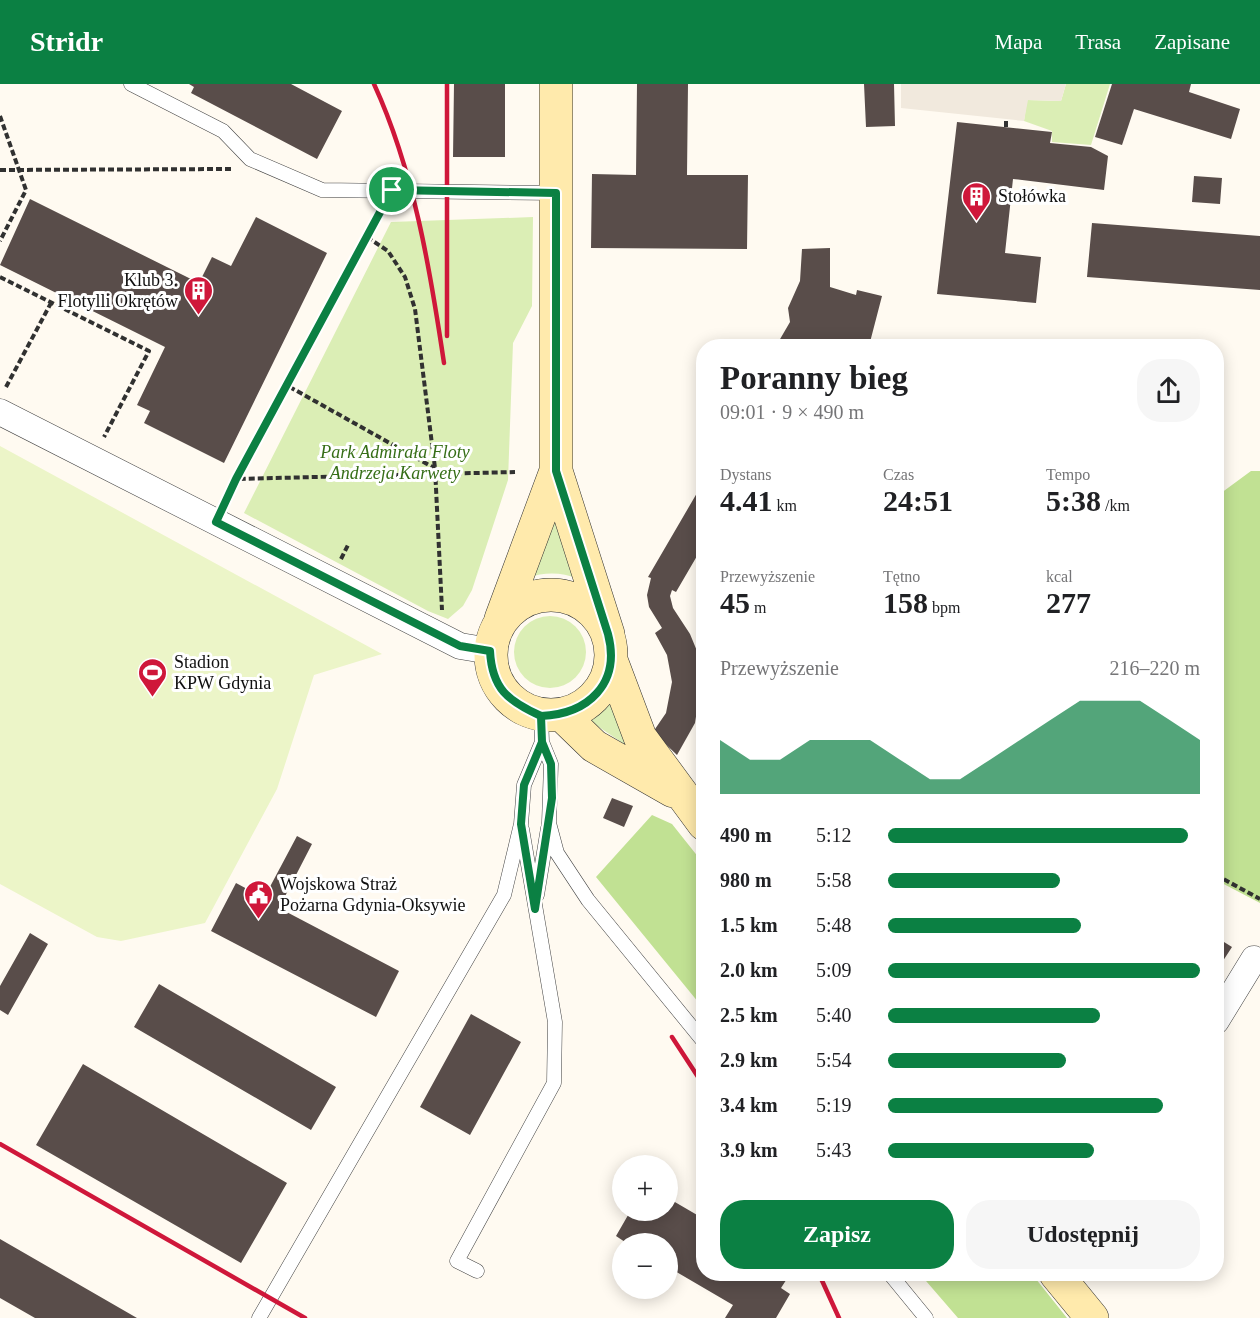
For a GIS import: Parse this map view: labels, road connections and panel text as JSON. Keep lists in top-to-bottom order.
{
  "parks": ["Park Admirała Floty Andrzeja Karwety"],
  "places": {
    "building": ["Stołówka", "Klub 3. Flotylli Okrętów"],
    "sports": ["Stadion KPW Gdynia"],
    "public building": ["Wojskowa Straż Pożarna Gdynia-Oksywie"]
  },
  "page": {
    "header": "Stridr",
    "nav": ["Mapa", "Trasa", "Zapisane"],
    "heading": ["Poranny bieg", "09:01 · 9 × 490 m"],
    "stats": [
      ["Dystans", "4.41 km"],
      ["Czas", "24:51"],
      ["Tempo", "5:38 /km"],
      ["Przewyższenie", "45 m"],
      ["Tętno", "158 bpm"],
      ["kcal", "277"]
    ],
    "chart": ["Przewyższenie", "216–220 m"],
    "list": [
      {
        "name": "490 m",
        "note": "5:12"
      },
      {
        "name": "980 m",
        "note": "5:58"
      },
      {
        "name": "1.5 km",
        "note": "5:48"
      },
      {
        "name": "2.0 km",
        "note": "5:09"
      },
      {
        "name": "2.5 km",
        "note": "5:40"
      },
      {
        "name": "2.9 km",
        "note": "5:54"
      },
      {
        "name": "3.4 km",
        "note": "5:19"
      },
      {
        "name": "3.9 km",
        "note": "5:43"
      }
    ],
    "map_buttons": ["+", "−"],
    "buttons": ["Zapisz", "Udostępnij"]
  }
}
